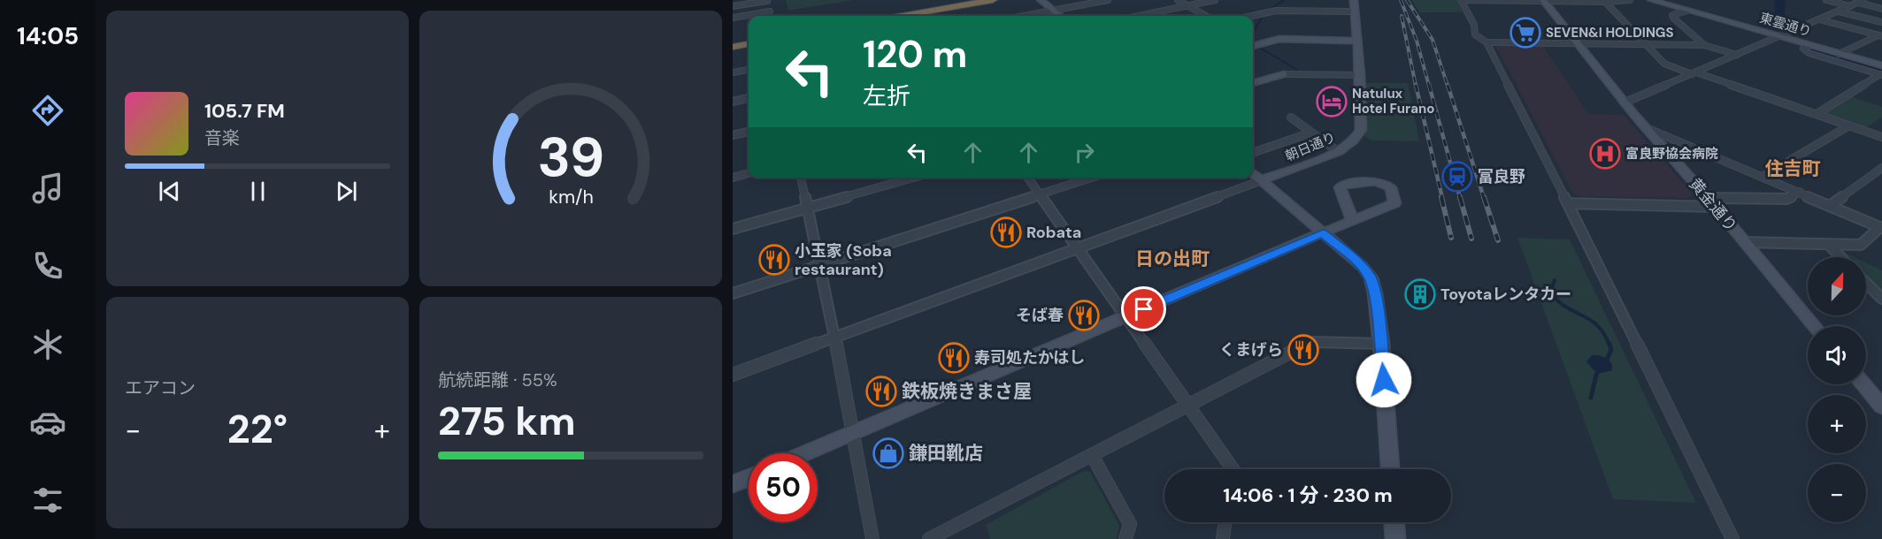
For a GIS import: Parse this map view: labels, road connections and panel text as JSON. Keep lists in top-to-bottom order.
{
  "streets": {
    "street": ["東雲通り", "朝日通り", "黄金通り"]
  },
  "districts": ["住吉町", "日の出町"],
  "places": {
    "supermarket": ["SEVEN&I HOLDINGS"],
    "hotel": ["Natulux Hotel Furano"],
    "hospital": ["富良野協会病院"],
    "station": ["富良野"],
    "restaurant": [
      "Robata",
      "小玉家 (Soba restaurant)",
      "そば春",
      "くまげら",
      "寿司処たかはし",
      "鉄板焼きまさ屋"
    ],
    "building": ["Toyotaレンタカー"],
    "shop": ["鎌田靴店"]
  },
  "north": "top",
  "page": {
    "tabs": "14:05",
    "turn": ["120 m", "左折"],
    "song": ["105.7 FM", "音楽"],
    "map_buttons": ["+", "−"],
    "tile": [
      "エアコン",
      ["航続距離 · 55%", "275 km"]
    ],
    "heat": ["−", "22°", "+"],
    "limit": "50",
    "trip": "14:06 · 1 分 · 230 m",
    "gauge": ["39", "km/h"]
  }
}
